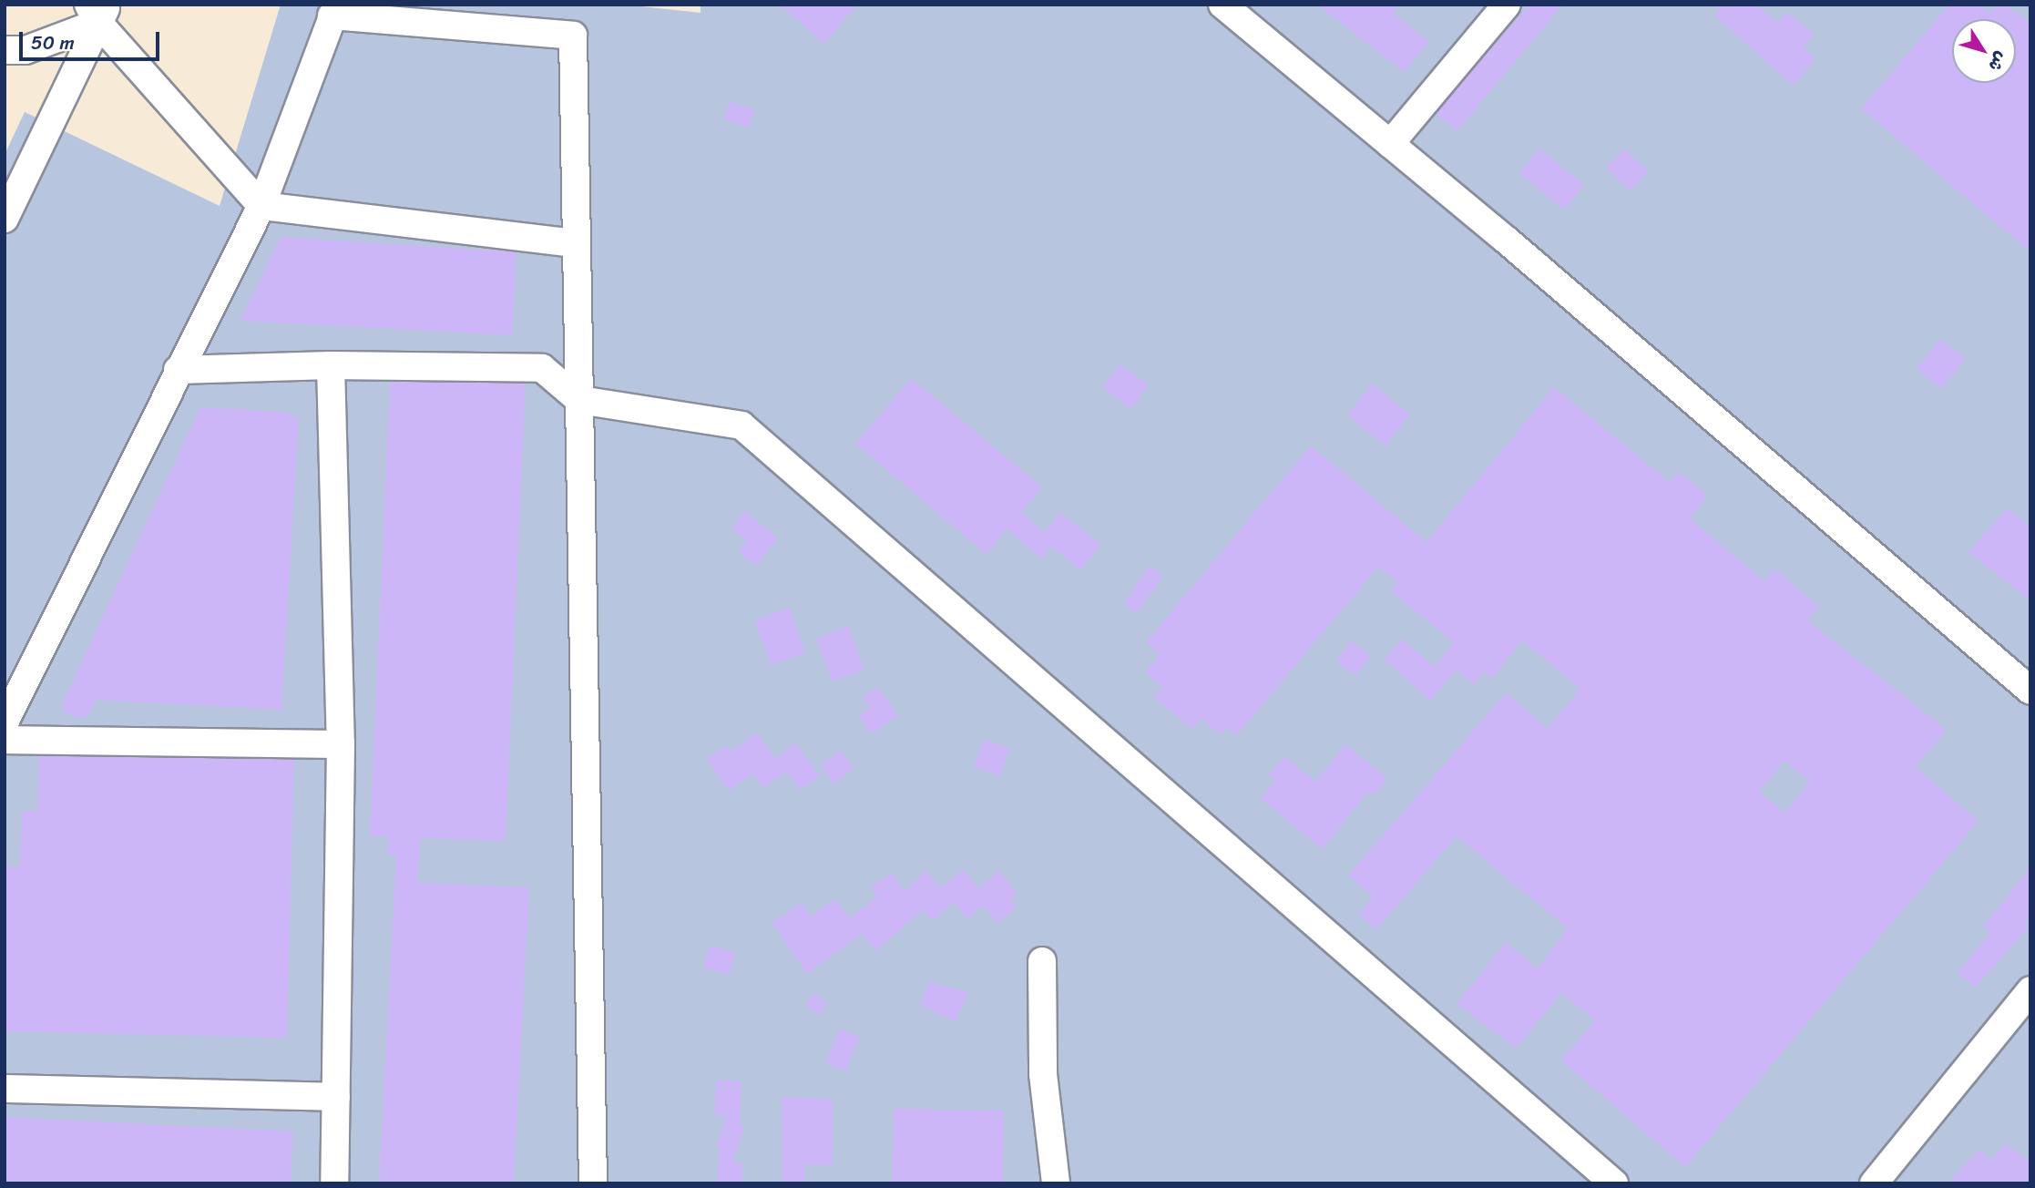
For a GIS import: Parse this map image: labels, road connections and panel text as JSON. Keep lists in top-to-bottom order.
{
  "scale_bar": "50 m",
  "north": "bottom right"
}
